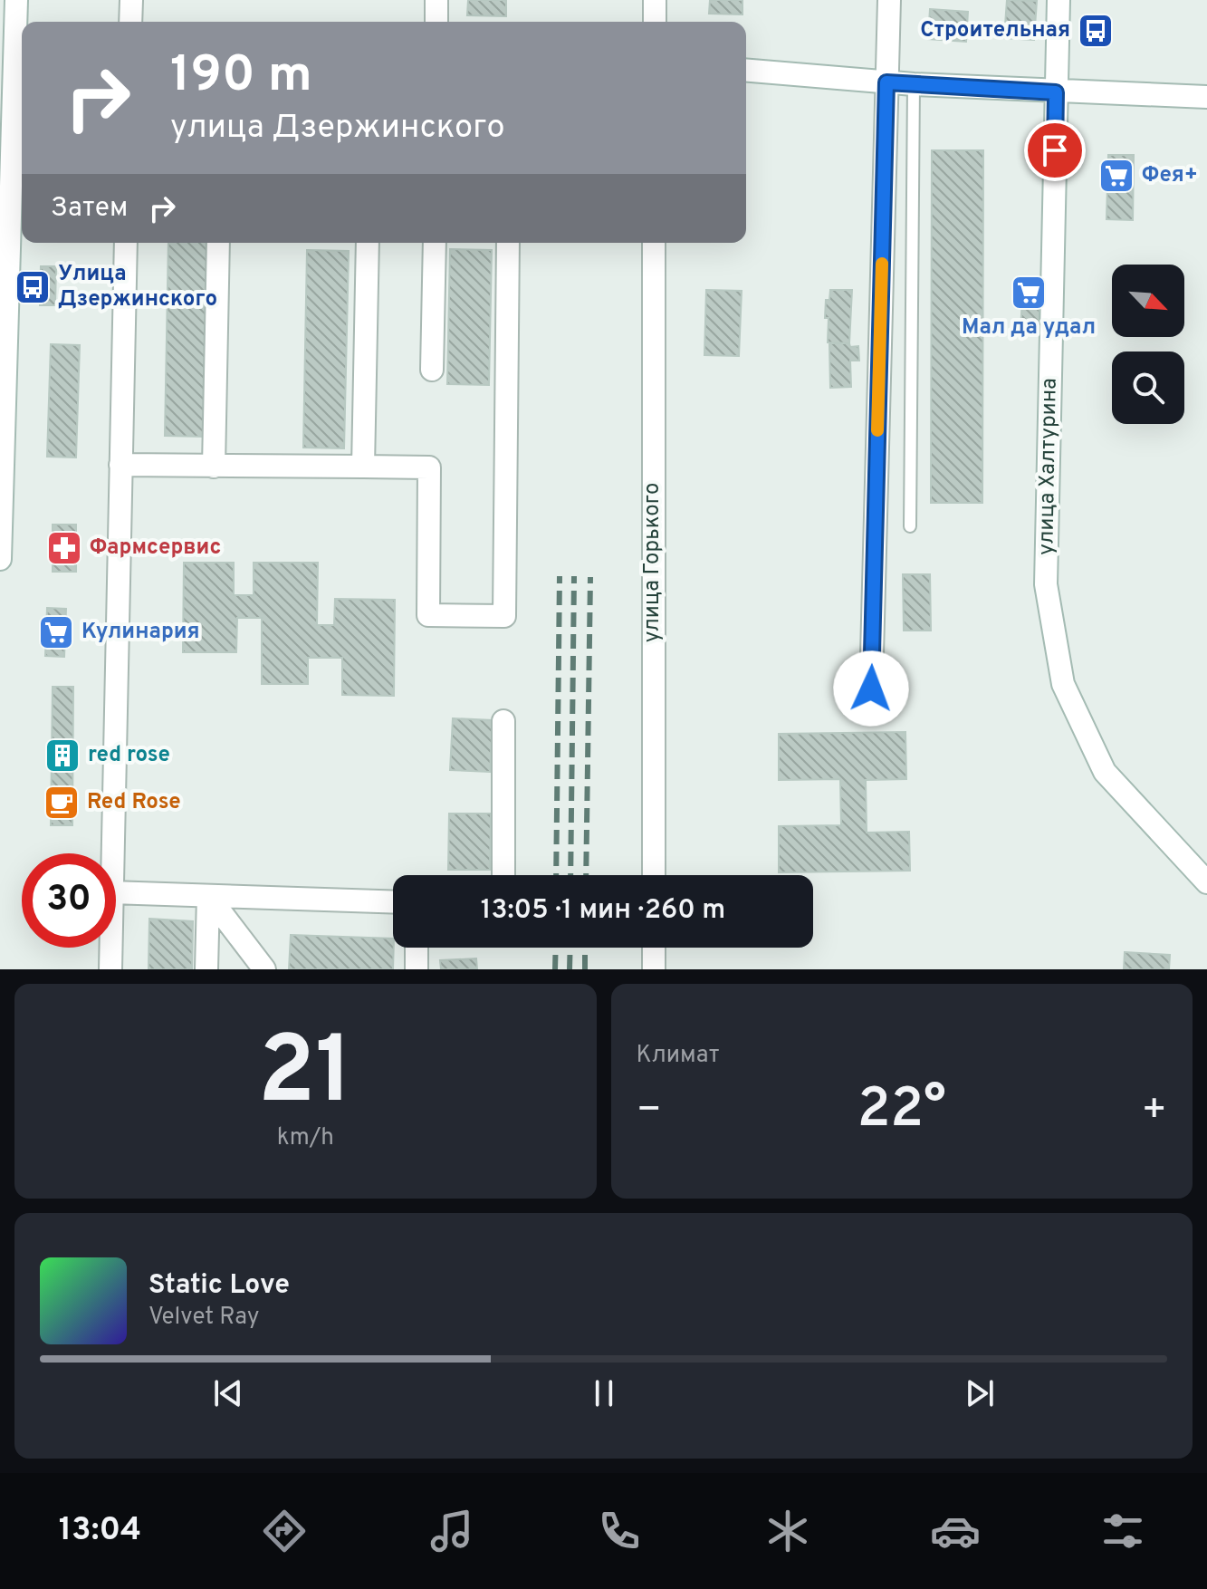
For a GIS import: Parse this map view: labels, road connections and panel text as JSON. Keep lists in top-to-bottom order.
{
  "streets": {
    "street": ["улица Халтурина", "улица Горького"]
  },
  "places": {
    "bus stop": ["Строительная", "Улица Дзержинского"],
    "supermarket": ["Фея+", "Мал да удал", "Кулинария"],
    "pharmacy": ["Фармсервис"],
    "building": ["red rose"],
    "cafe": ["Red Rose"]
  },
  "north": "bottom right",
  "page": {
    "turn": ["190 m", "улица Дзержинского"],
    "then": "Затем",
    "limit": "30",
    "trip": "13:05 · 1 мин · 260 m",
    "tile": [
      ["21", "km/h"],
      "Климат"
    ],
    "heat": ["−", "22°", "+"],
    "song": ["Static Love", "Velvet Ray"],
    "tabs": "13:04"
  }
}
